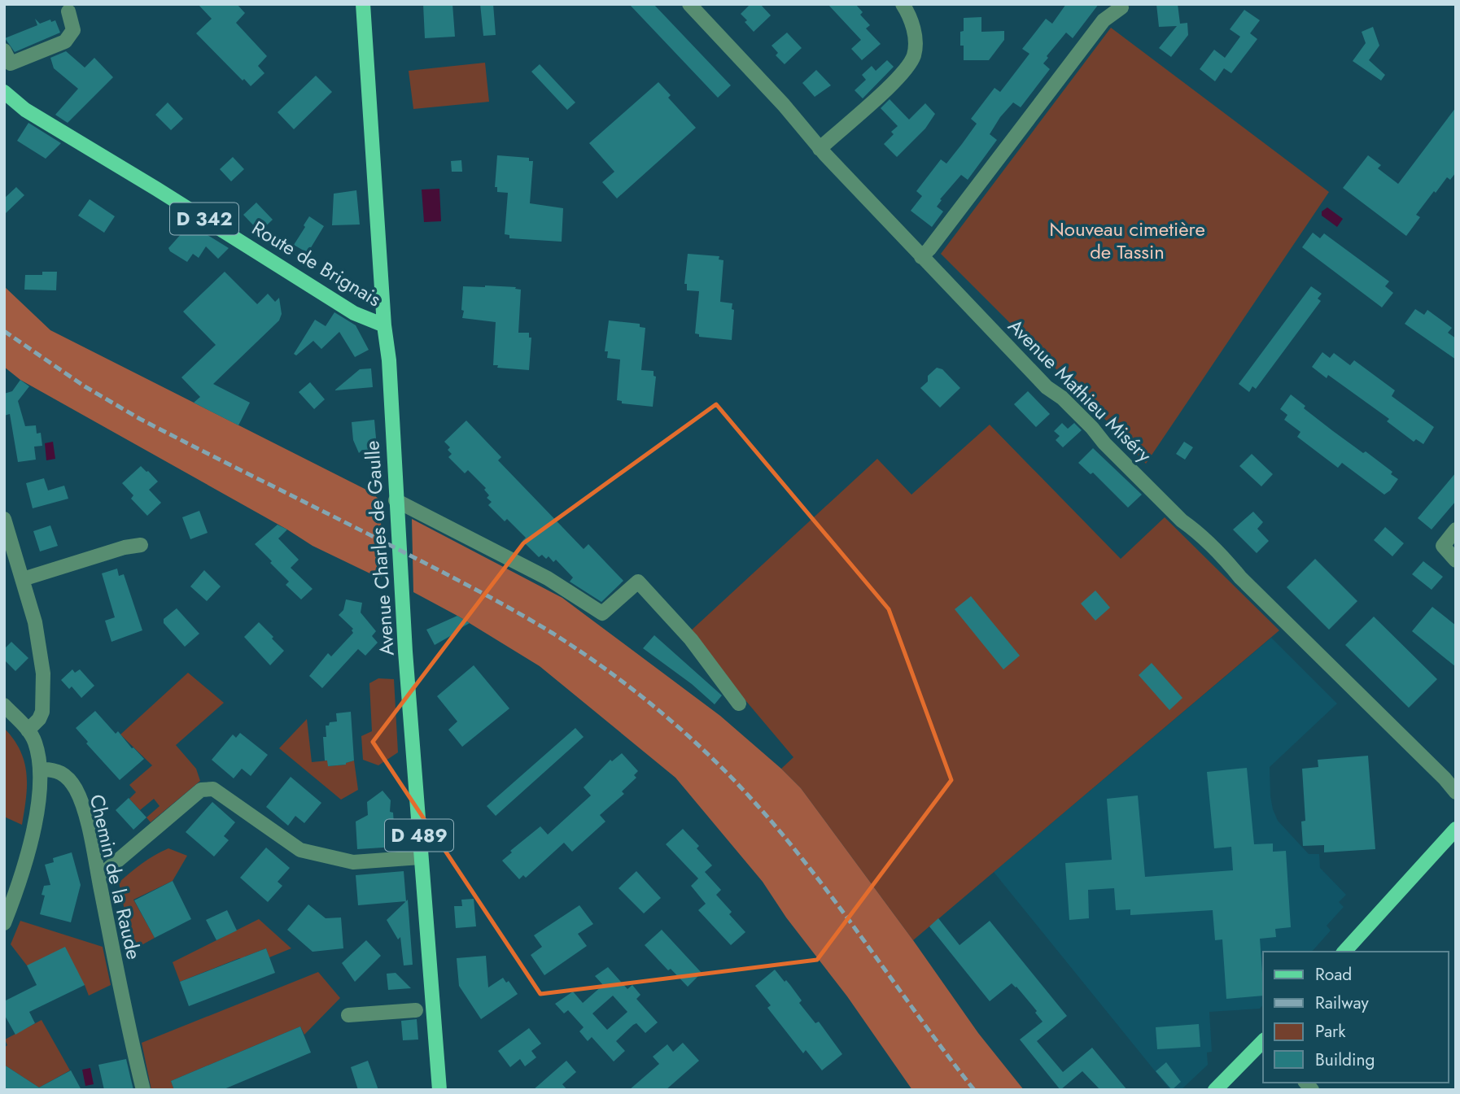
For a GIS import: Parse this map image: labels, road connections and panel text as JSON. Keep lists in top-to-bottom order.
{
  "streets": {
    "main road": [
      "D 342",
      "Route de Brignais",
      "Avenue Charles de Gaulle",
      "D 489"
    ],
    "street": ["Avenue Mathieu Miséry", "Chemin de la Raude"]
  },
  "crossings": [
    ["Route de Brignais", "Avenue Charles de Gaulle"]
  ],
  "parks": ["Nouveau cimetière de Tassin"],
  "legend": [
    "Road",
    "Railway",
    "Park",
    "Building"
  ]
}
